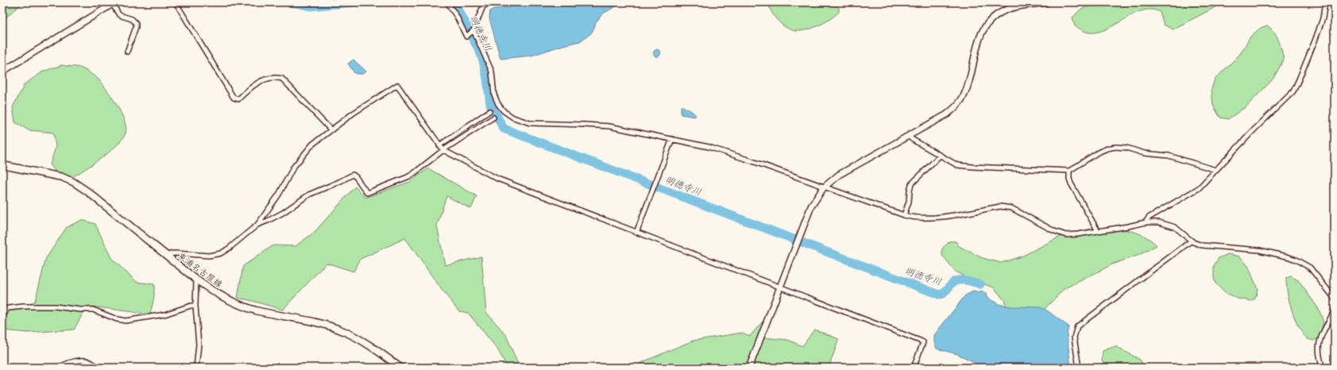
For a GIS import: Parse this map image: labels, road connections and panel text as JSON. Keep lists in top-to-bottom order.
{
  "streets": {
    "main road": ["東浦名古屋線"]
  },
  "water": ["明徳寺川"]
}
